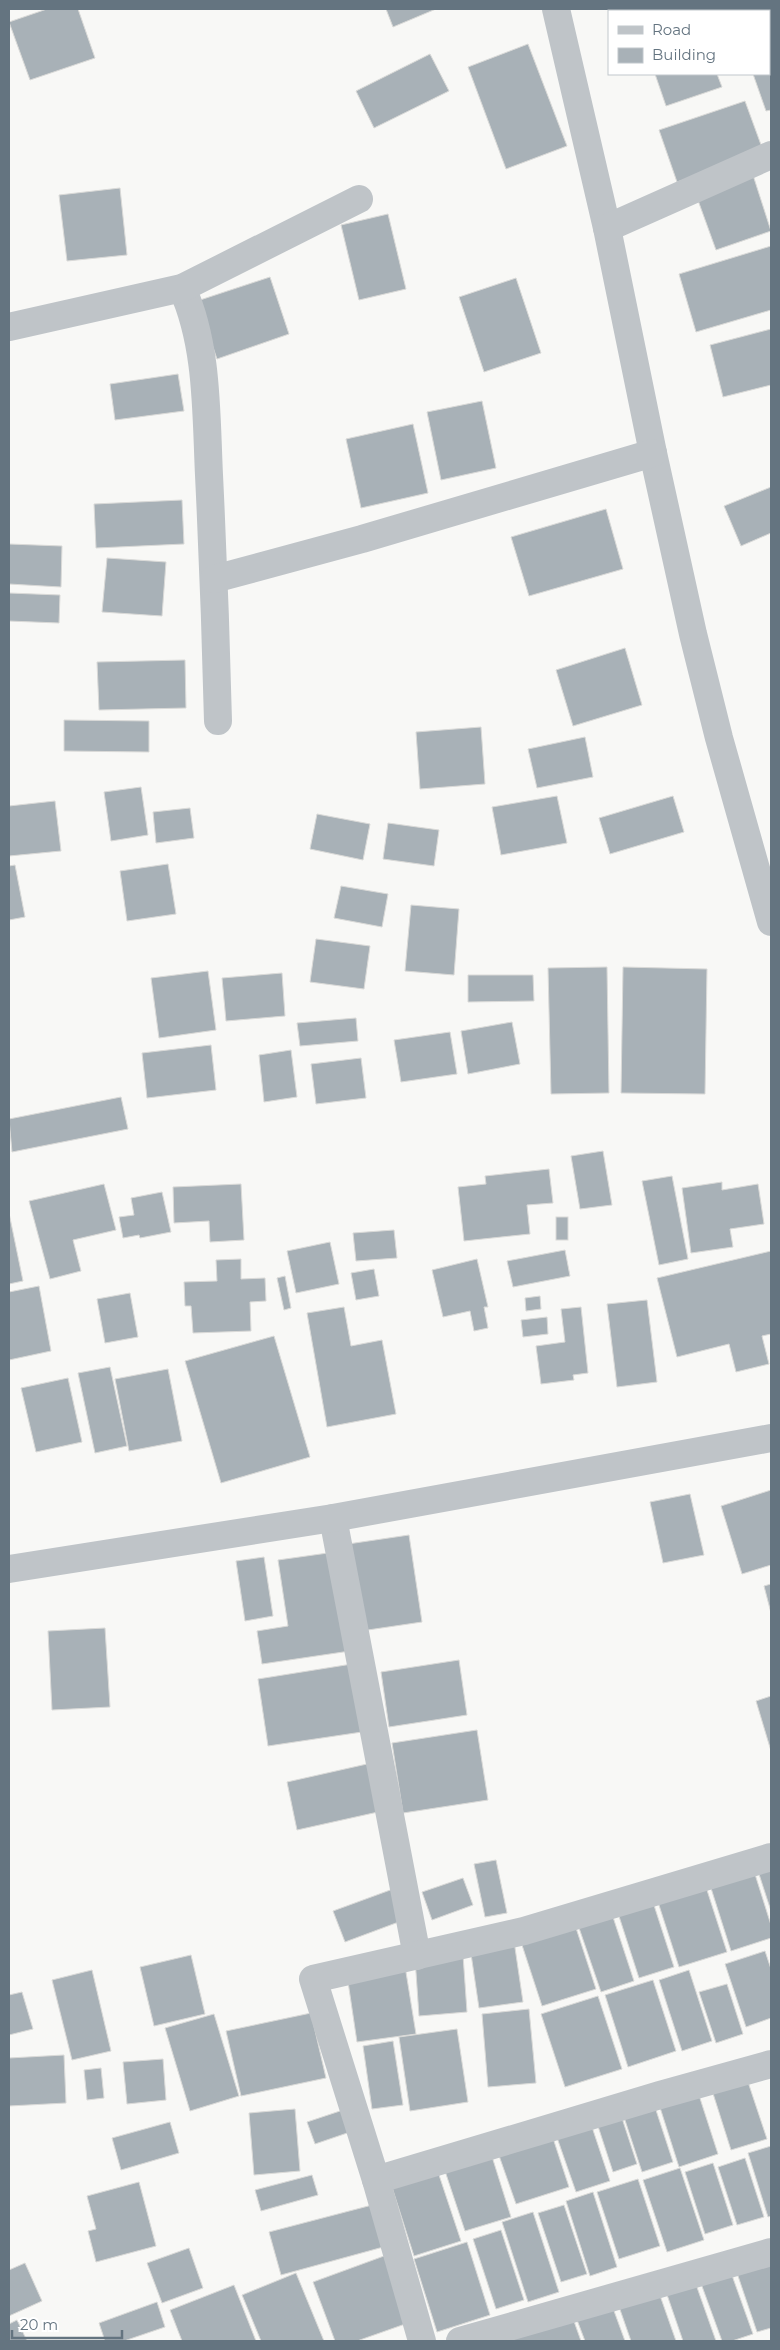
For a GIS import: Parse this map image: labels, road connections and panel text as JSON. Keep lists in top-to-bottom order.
{
  "legend": ["Road", "Building"],
  "scale_bar": "20 m"
}
